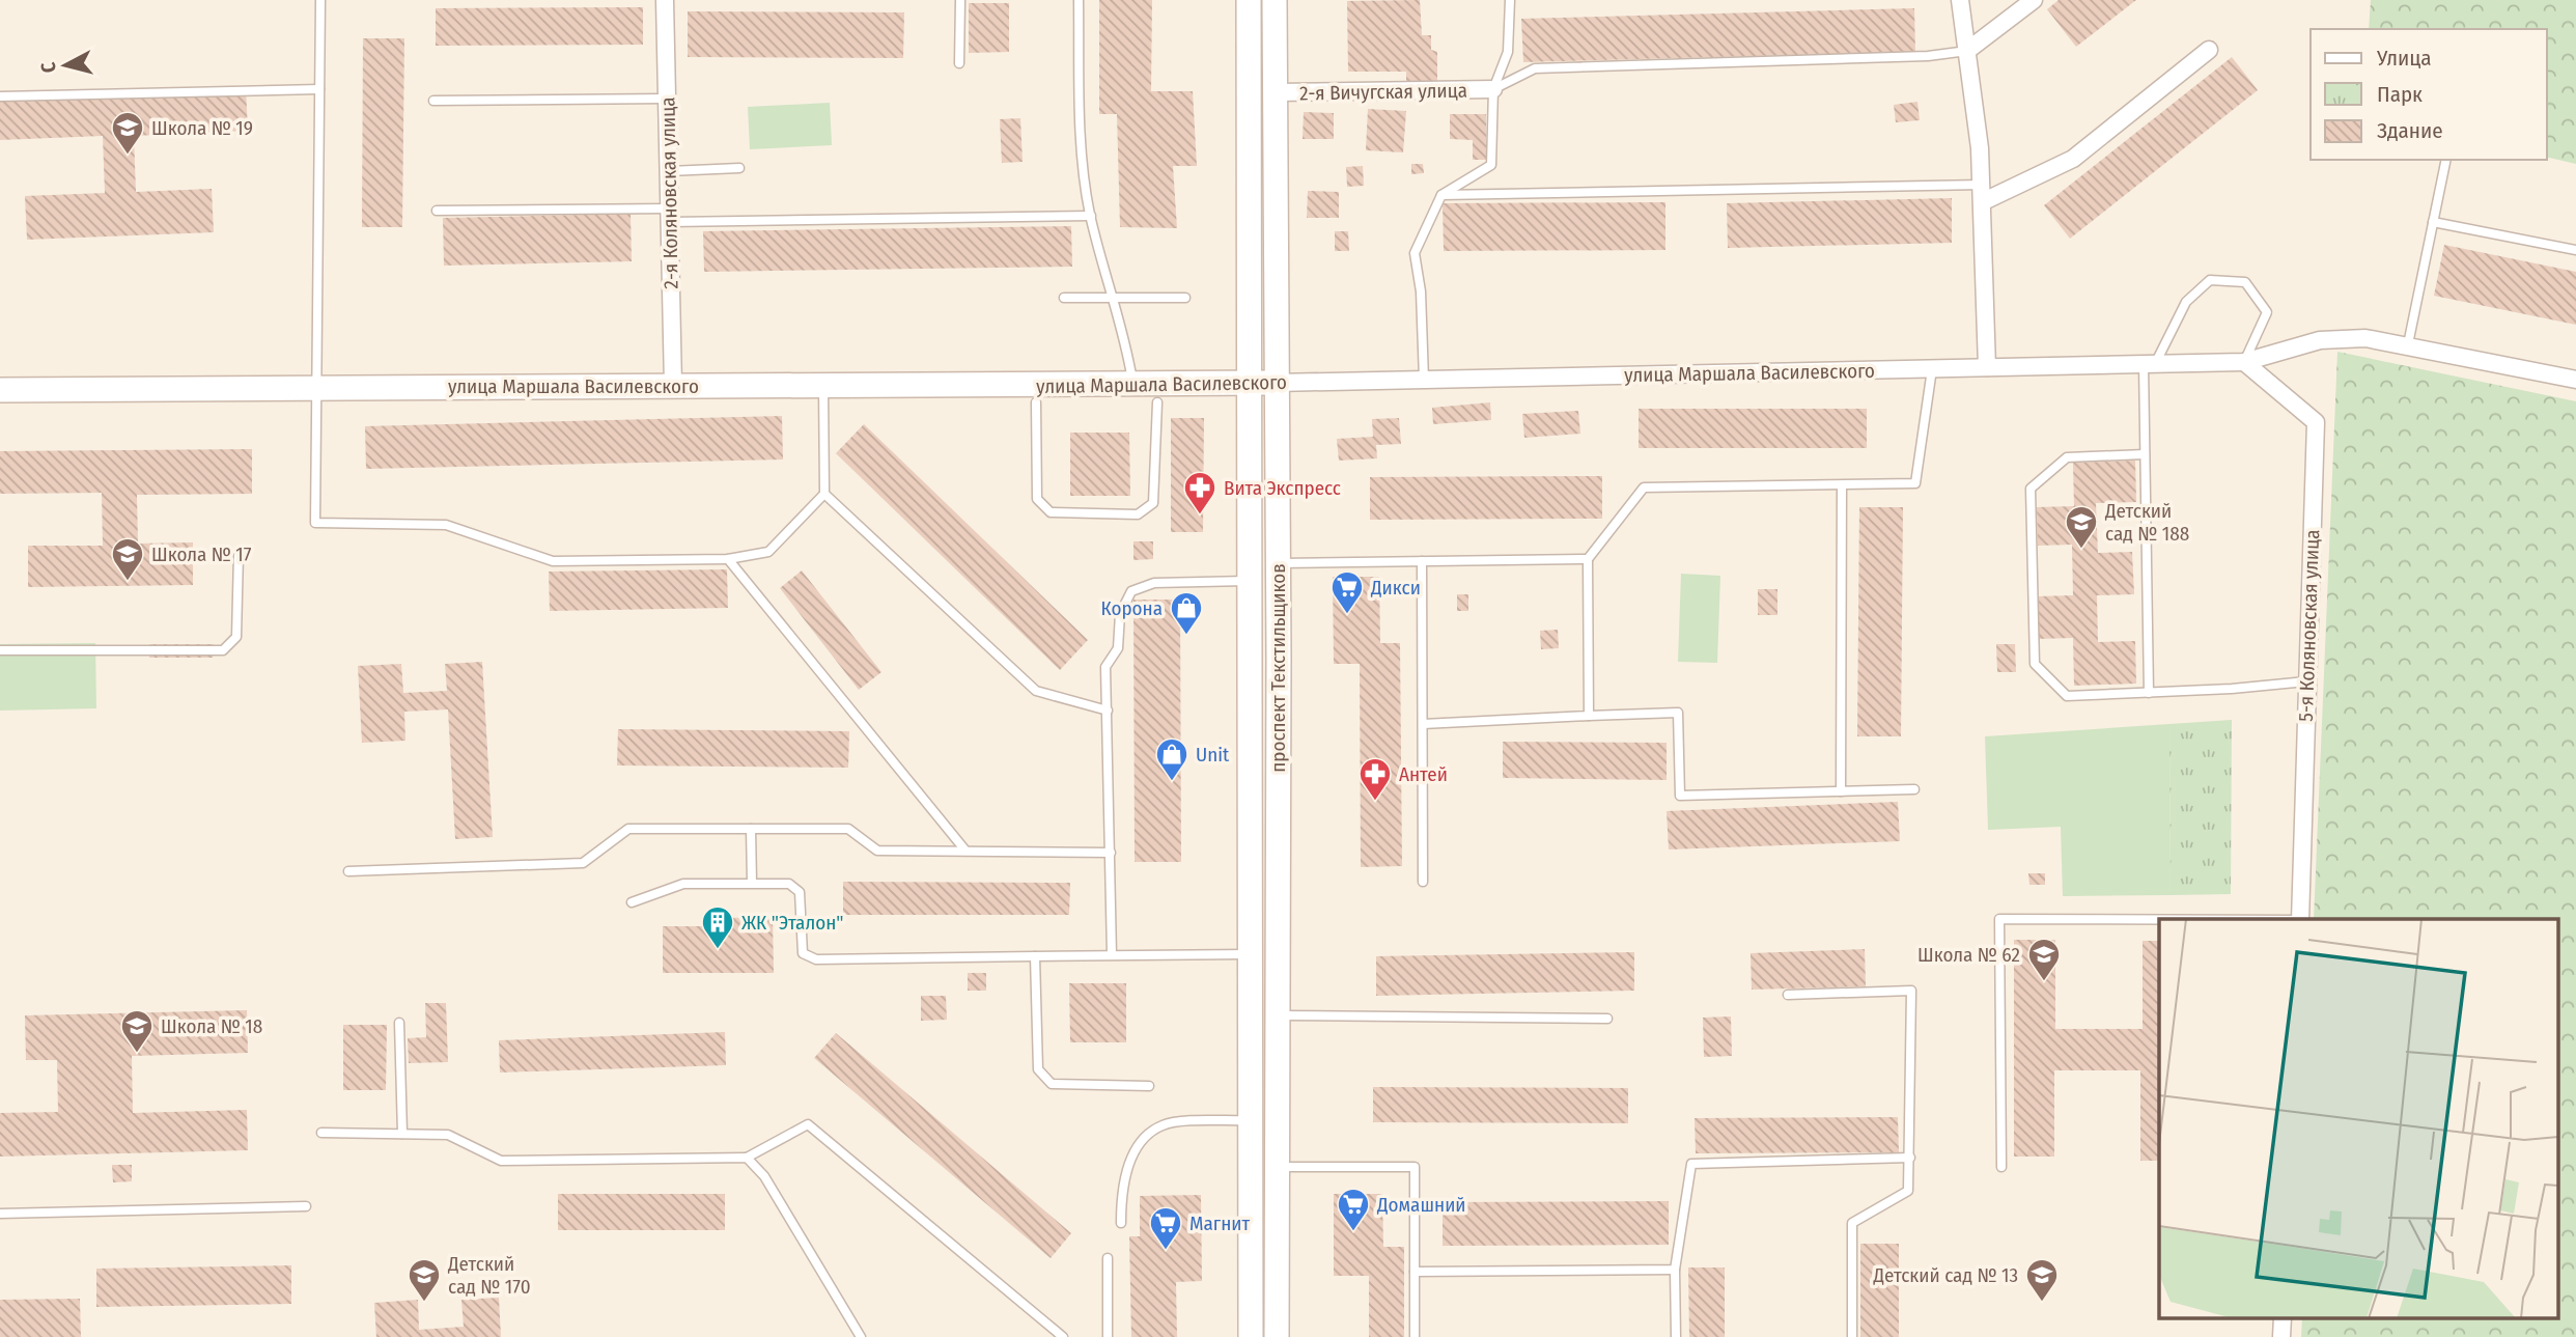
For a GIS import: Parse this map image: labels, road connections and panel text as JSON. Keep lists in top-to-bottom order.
{
  "streets": {
    "main road": ["улица Маршала Василевского", "проспект Текстильщиков"],
    "street": ["2-я Вичугская улица", "2-я Коляновская улица", "5-я Коляновская улица"]
  },
  "crossings": [
    ["2-я Вичугская улица", "проспект Текстильщиков"],
    ["2-я Коляновская улица", "улица Маршала Василевского"],
    ["улица Маршала Василевского", "5-я Коляновская улица"],
    ["улица Маршала Василевского", "проспект Текстильщиков"]
  ],
  "places": {
    "school or university": [
      "Школа № 19",
      "Детский сад № 188",
      "Школа № 17",
      "Школа № 62",
      "Школа № 18",
      "Детский сад № 170",
      "Детский сад № 13"
    ],
    "pharmacy": ["Вита Экспресс", "Антей"],
    "supermarket": ["Дикси", "Домашний", "Магнит"],
    "shop": ["Корона", "Unit"],
    "building": ["ЖК \"Эталон\""]
  },
  "legend": ["Улица", "Парк", "Здание"],
  "north": "left"
}
